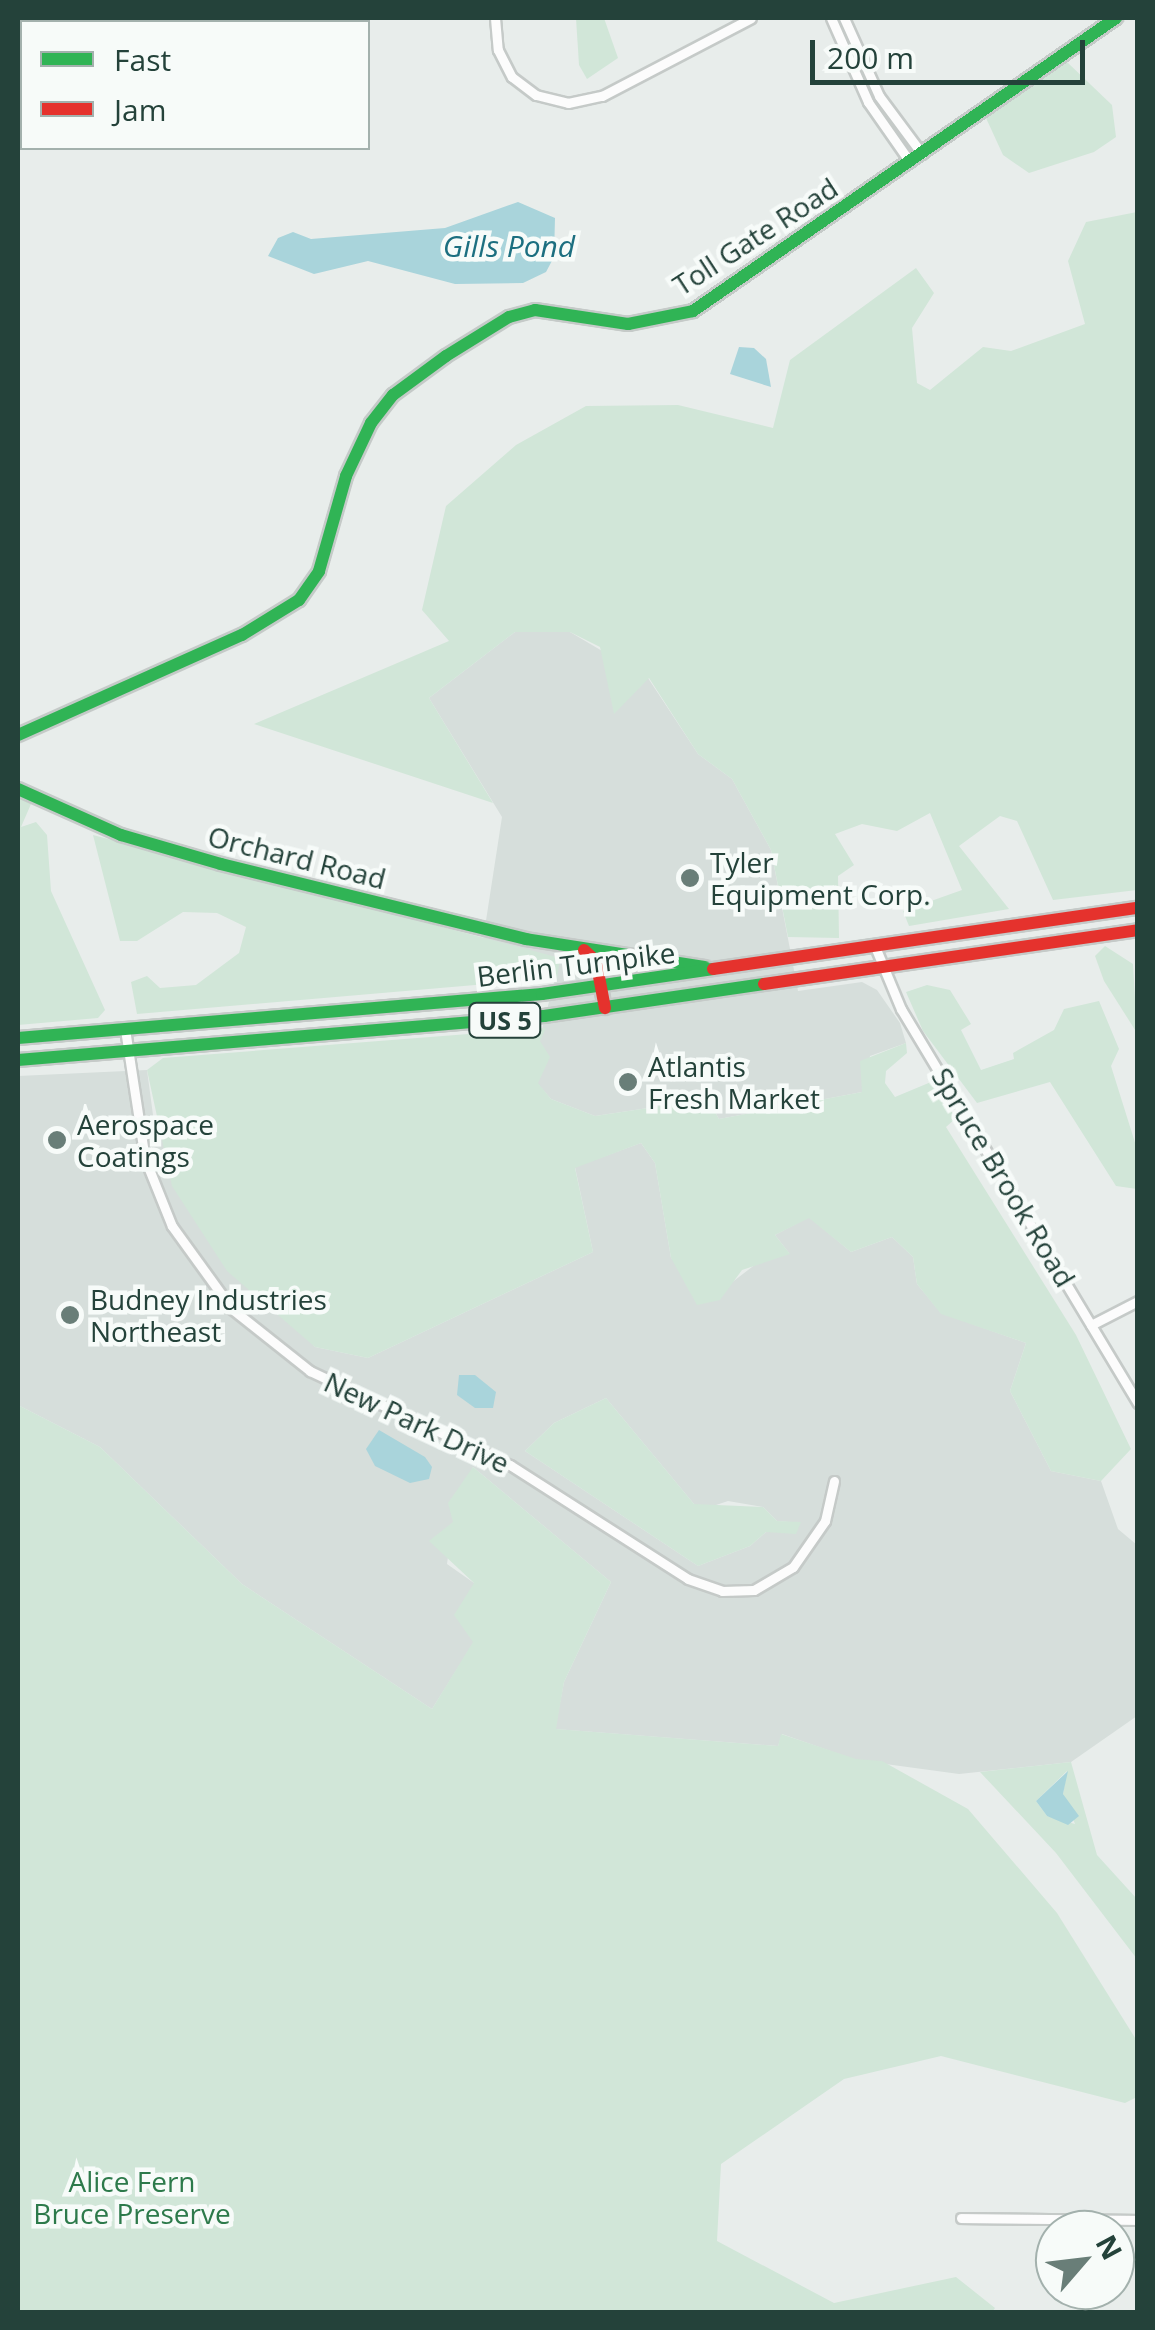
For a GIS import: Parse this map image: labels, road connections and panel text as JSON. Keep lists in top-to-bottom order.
{
  "streets": {
    "main road": [
      "Toll Gate Road",
      "Orchard Road",
      "Berlin Turnpike",
      "US 5"
    ],
    "street": ["Spruce Brook Road", "New Park Drive"]
  },
  "crossings": [
    ["Orchard Road", "Berlin Turnpike"],
    ["Berlin Turnpike", "Spruce Brook Road"],
    ["Berlin Turnpike", "New Park Drive"]
  ],
  "water": ["Gills Pond"],
  "parks": ["Alice Fern Bruce Preserve"],
  "places": [
    "Tyler Equipment Corp.",
    "Atlantis Fresh Market",
    "Aerospace Coatings",
    "Budney Industries Northeast"
  ],
  "legend": ["Fast", "Jam"],
  "scale_bar": "200 m",
  "north": "top right"
}
